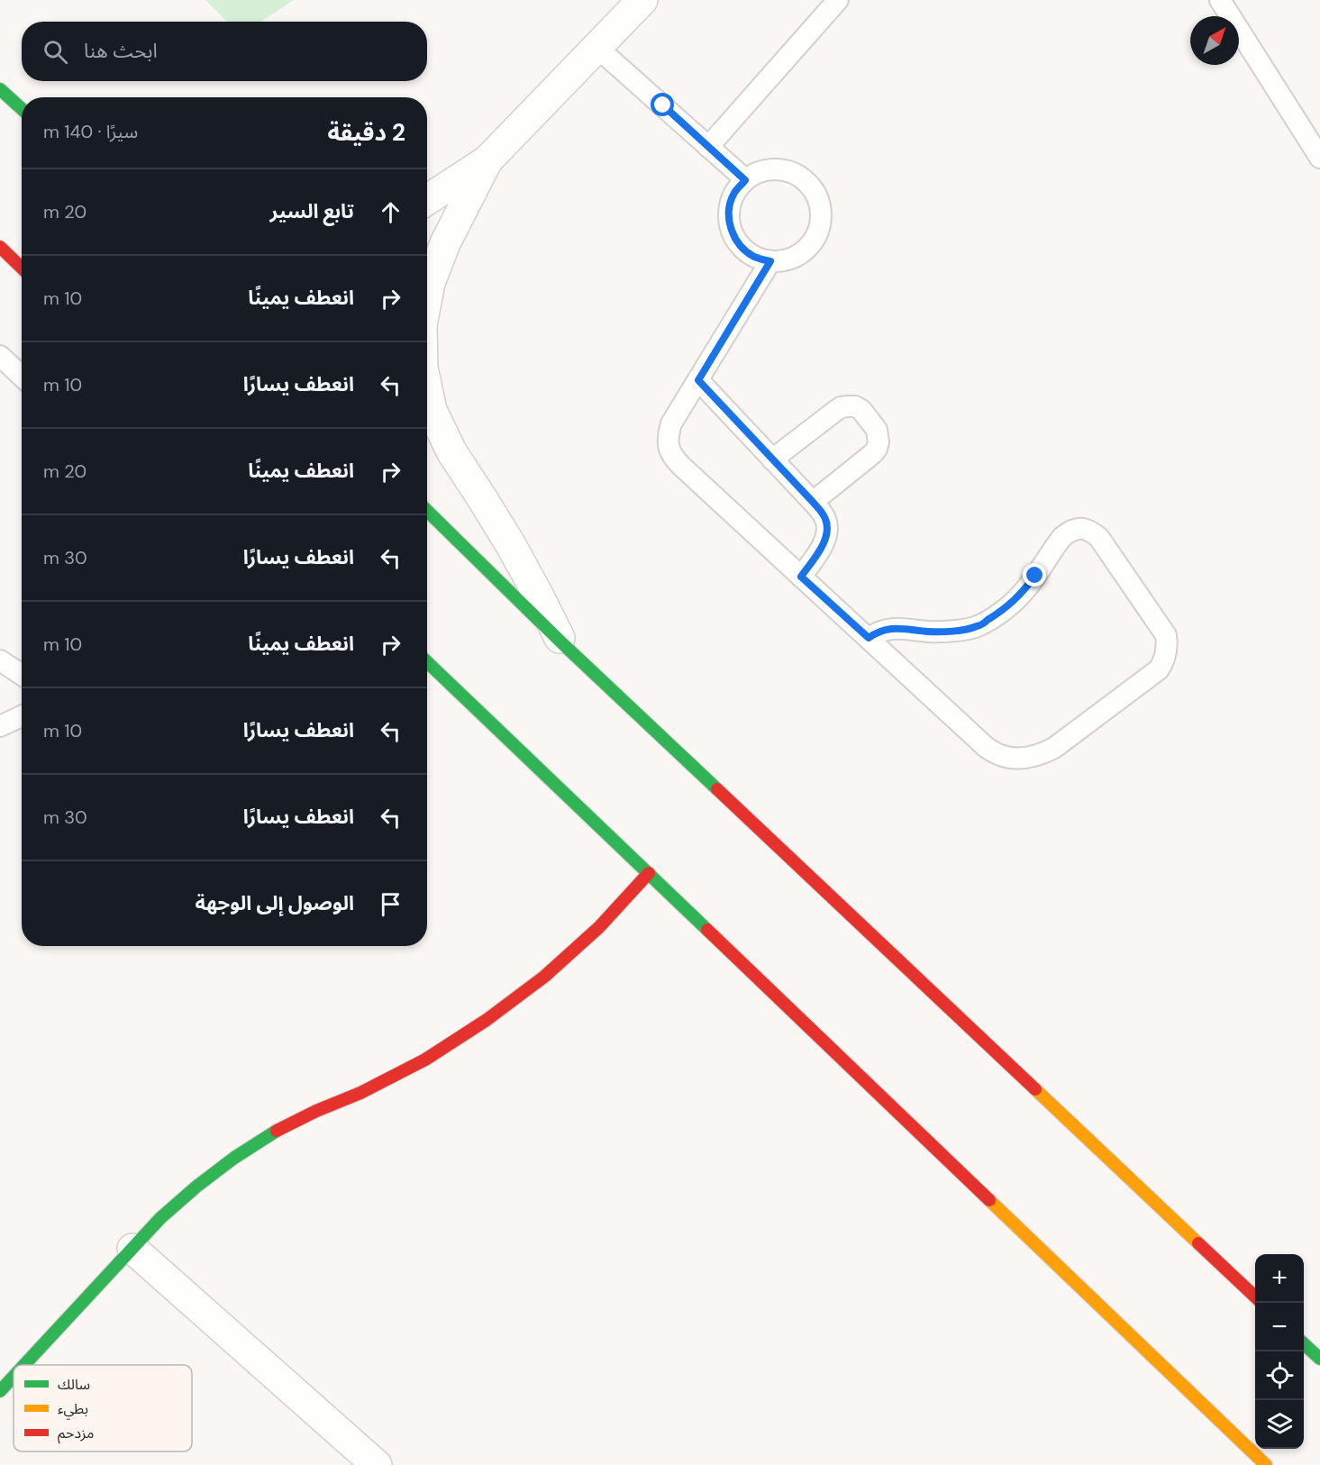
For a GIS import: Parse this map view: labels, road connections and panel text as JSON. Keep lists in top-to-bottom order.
{
  "legend": ["سالك", "بطيء", "مزدحم"],
  "north": "top right",
  "page": {
    "search": "ابحث هنا",
    "heading": ["2 دقيقة", "سيرًا · 140 m"],
    "list": [
      ["تابع السير", "20 m"],
      ["انعطف يمينًا", "10 m"],
      ["انعطف يسارًا", "10 m"],
      ["انعطف يمينًا", "20 m"],
      ["انعطف يسارًا", "30 m"],
      ["انعطف يمينًا", "10 m"],
      ["انعطف يسارًا", "10 m"],
      ["انعطف يسارًا", "30 m"],
      "الوصول إلى الوجهة"
    ],
    "map_buttons": ["+", "−"]
  }
}
